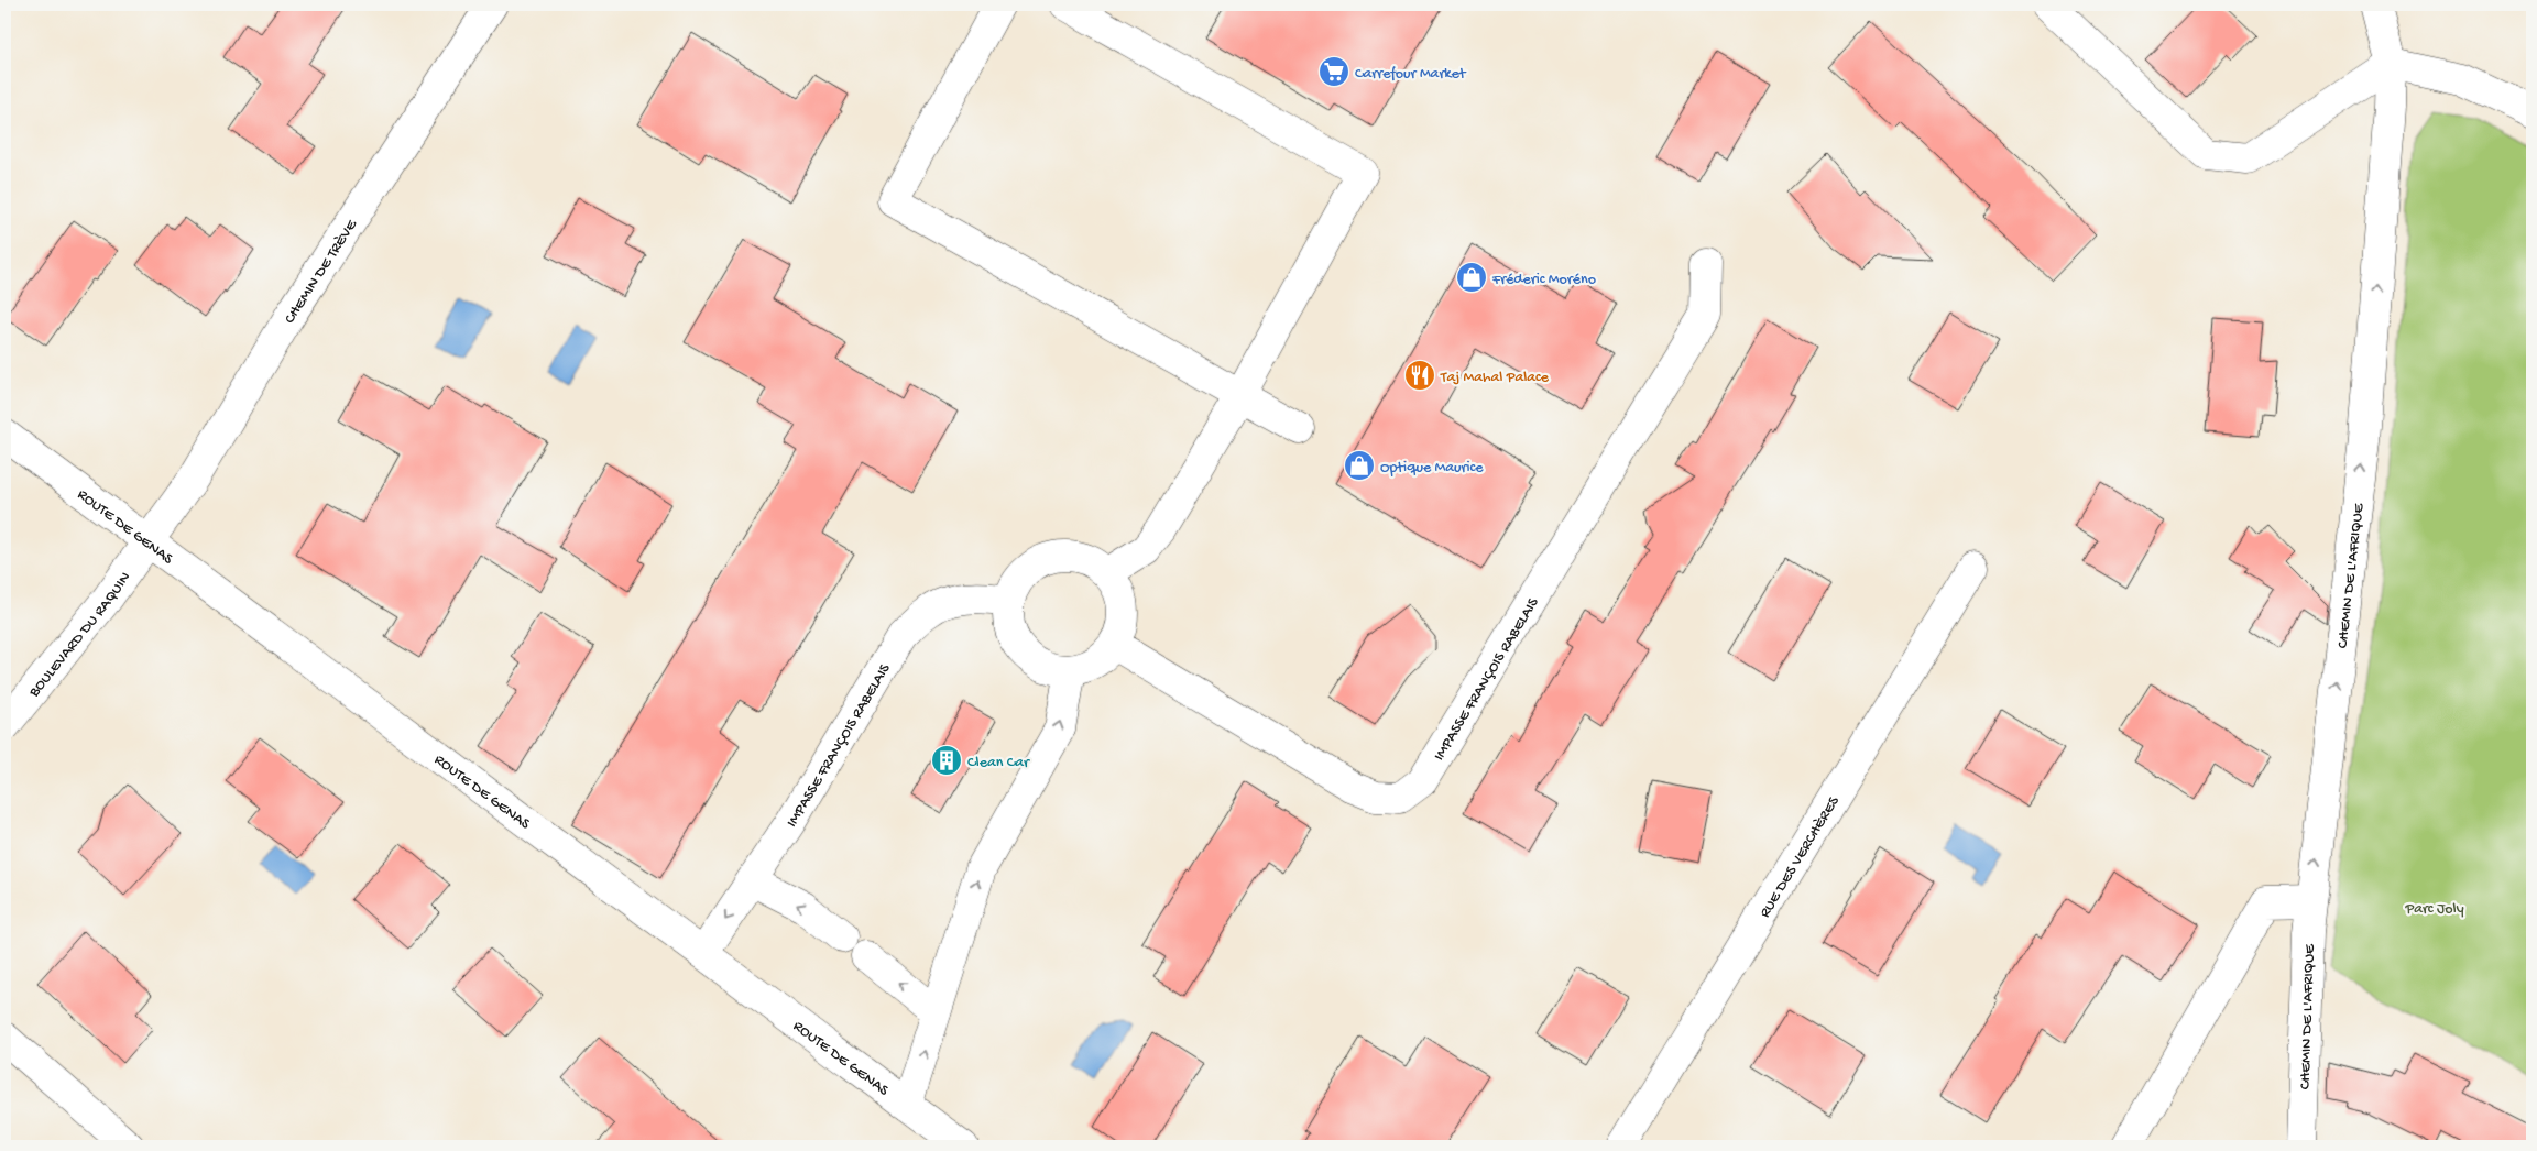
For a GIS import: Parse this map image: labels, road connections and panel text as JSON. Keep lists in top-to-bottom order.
{
  "streets": {
    "street": [
      "CHEMIN DE TRÈVE",
      "ROUTE DE GENAS",
      "CHEMIN DE L'AFRIQUE",
      "BOULEVARD DU RAQUIN",
      "IMPASSE FRANÇOIS RABELAIS",
      "RUE DES VERCHÈRES"
    ]
  },
  "crossings": [
    ["CHEMIN DE TRÈVE", "ROUTE DE GENAS"],
    ["CHEMIN DE TRÈVE", "BOULEVARD DU RAQUIN"],
    ["ROUTE DE GENAS", "BOULEVARD DU RAQUIN"],
    ["ROUTE DE GENAS", "IMPASSE FRANÇOIS RABELAIS"]
  ],
  "one_way": ["CHEMIN DE L'AFRIQUE"],
  "parks": ["Parc Joly"],
  "places": {
    "supermarket": ["Carrefour Market"],
    "shop": ["Fréderic Moréno", "Optique Maurice"],
    "restaurant": ["Taj Mahal Palace"],
    "building": ["Clean Car"]
  }
}
